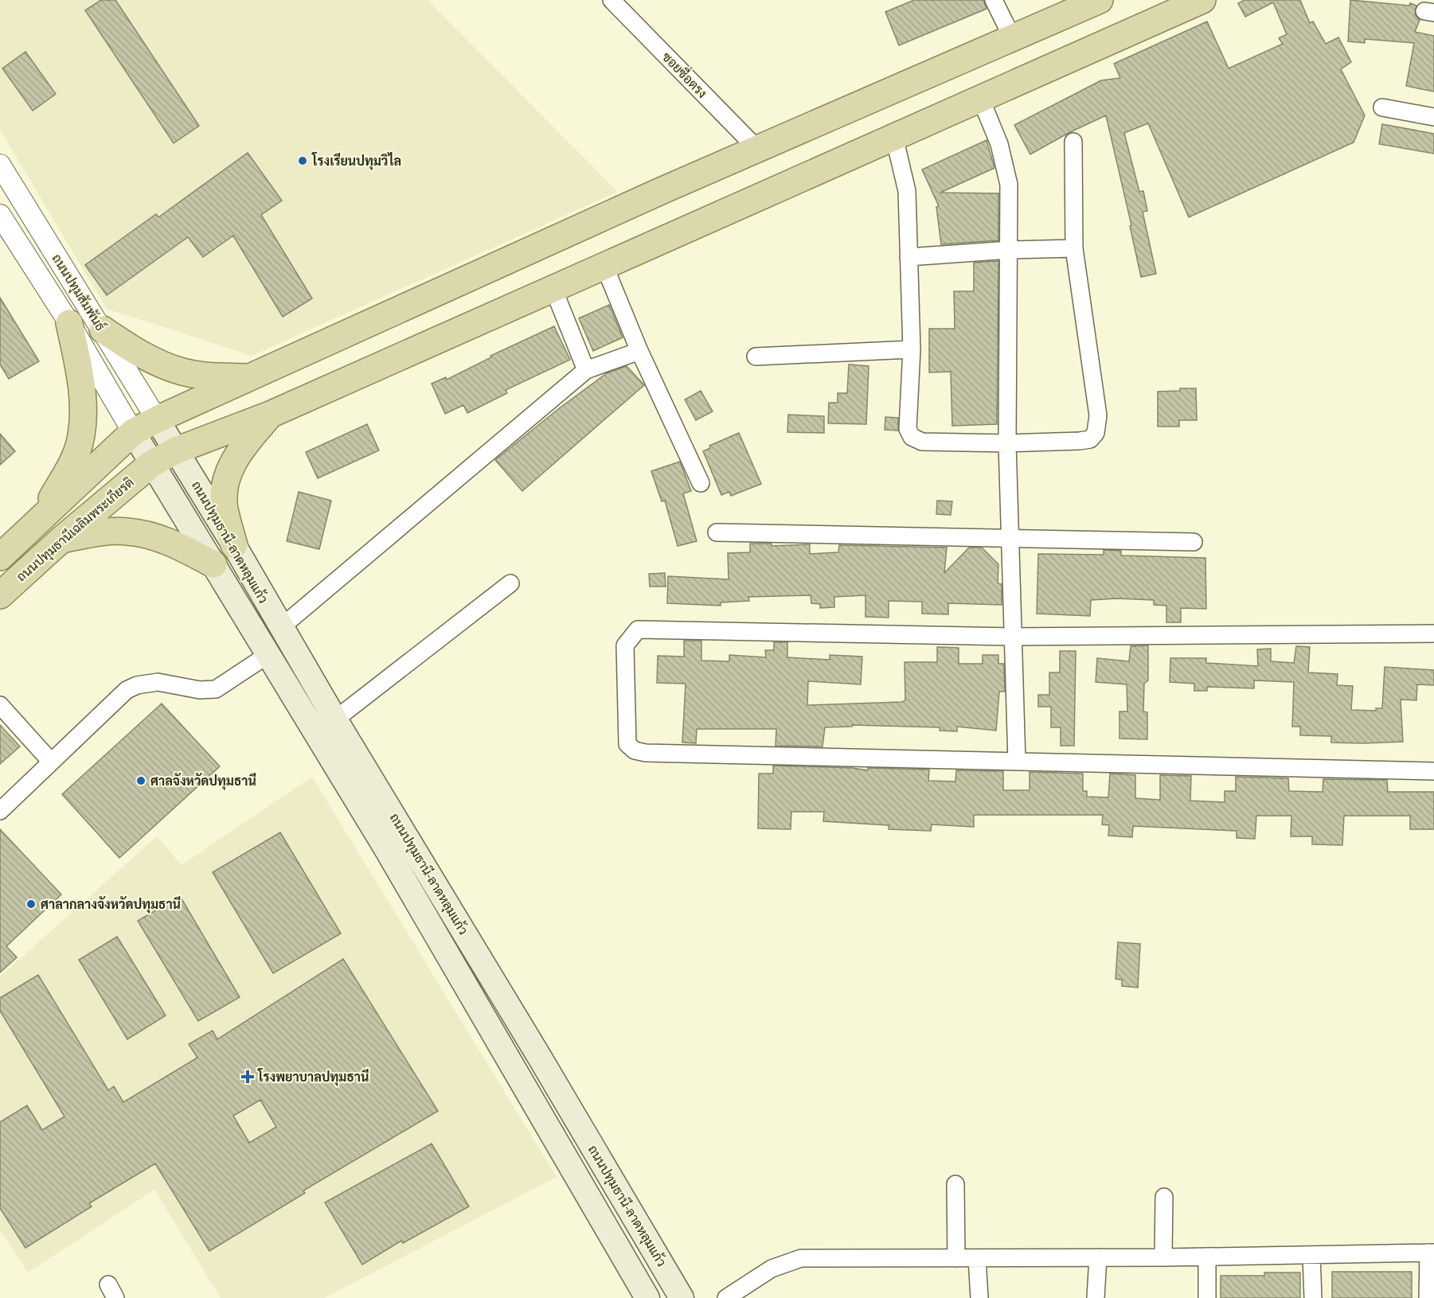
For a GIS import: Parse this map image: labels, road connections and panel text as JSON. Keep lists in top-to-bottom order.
{
  "streets": {
    "main road": ["ถนนปทุมธานีเฉลิมพระเกียรติ", "ถนนปทุมธานี-ลาดหลุมแก้ว"],
    "street": ["ซอยซื่อตรง", "ถนนปทุมสัมพันธ์"]
  },
  "crossings": [
    ["ถนนปทุมสัมพันธ์", "ถนนปทุมธานี-ลาดหลุมแก้ว"],
    ["ถนนปทุมธานีเฉลิมพระเกียรติ", "ถนนปทุมธานี-ลาดหลุมแก้ว"]
  ],
  "places": {
    "other": ["โรงเรียนปทุมวิไล", "ศาลจังหวัดปทุมธานี", "ศาลากลางจังหวัดปทุมธานี"],
    "health": ["โรงพยาบาลปทุมธานี"]
  }
}
